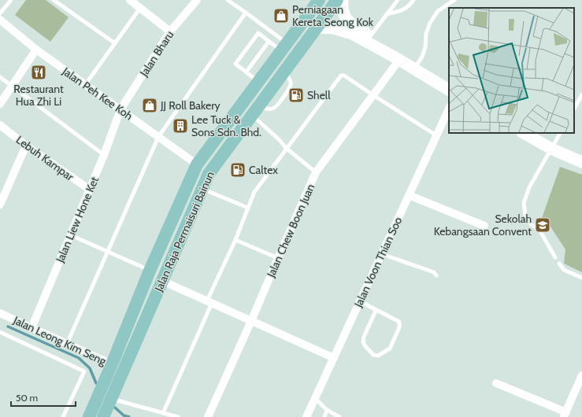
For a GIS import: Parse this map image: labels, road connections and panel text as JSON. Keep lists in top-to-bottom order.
{
  "streets": {
    "main road": ["Jalan Raja Permaisuri Bainun"],
    "street": [
      "Jalan Bharu",
      "Jalan Peh Kee Koh",
      "Lebuh Kampar",
      "Jalan Liew Hone Ket",
      "Jalan Chew Boon Juan",
      "Jalan Voon Thian Soo",
      "Jalan Leong Kim Seng"
    ]
  },
  "crossings": [
    ["Jalan Bharu", "Jalan Peh Kee Koh"],
    ["Jalan Bharu", "Jalan Liew Hone Ket"],
    ["Jalan Peh Kee Koh", "Jalan Liew Hone Ket"],
    ["Jalan Peh Kee Koh", "Jalan Raja Permaisuri Bainun"],
    ["Lebuh Kampar", "Jalan Liew Hone Ket"],
    ["Jalan Liew Hone Ket", "Jalan Leong Kim Seng"],
    ["Jalan Raja Permaisuri Bainun", "Jalan Leong Kim Seng"]
  ],
  "places": {
    "shop": ["Perniagaan Kereta Seong Kok", "JJ Roll Bakery"],
    "restaurant": ["Restaurant Hua Zhi Li"],
    "fuel station": ["Shell", "Caltex"],
    "building": ["Lee Tuck & Sons Sdn. Bhd."],
    "school or university": ["Sekolah Kebangsaan Convent"]
  },
  "scale_bar": "50 m"
}
